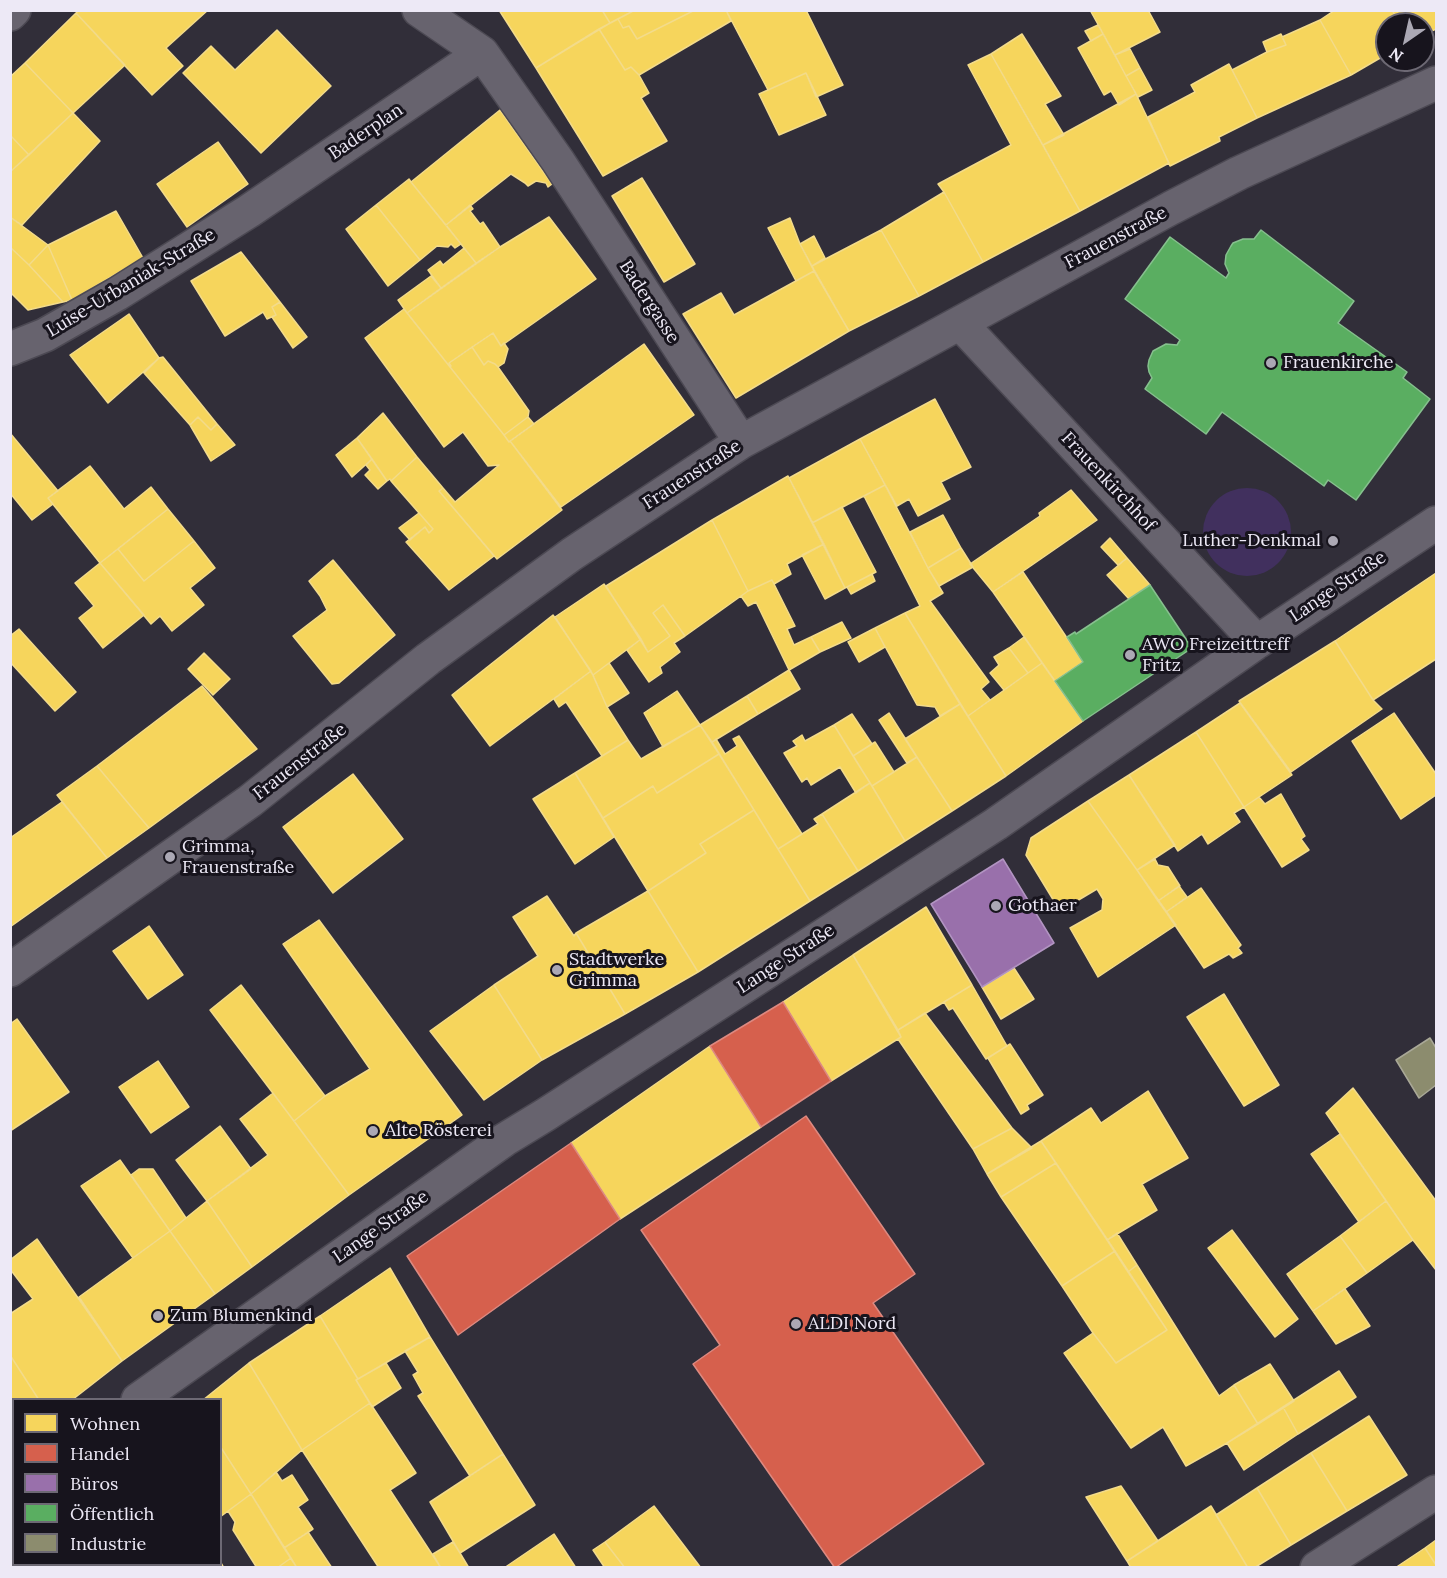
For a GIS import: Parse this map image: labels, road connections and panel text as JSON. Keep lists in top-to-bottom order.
{
  "streets": {
    "street": [
      "Baderplan",
      "Frauenstraße",
      "Luise-Urbaniak-Straße",
      "Badergasse",
      "Frauenkirchhof",
      "Lange Straße"
    ]
  },
  "crossings": [
    ["Baderplan", "Luise-Urbaniak-Straße"],
    ["Baderplan", "Badergasse"],
    ["Frauenstraße", "Badergasse"],
    ["Frauenstraße", "Frauenkirchhof"],
    ["Frauenkirchhof", "Lange Straße"]
  ],
  "places": [
    "Frauenkirche",
    "Luther-Denkmal",
    "AWO Freizeittreff Fritz",
    "Grimma, Frauenstraße",
    "Gothaer",
    "Stadtwerke Grimma",
    "Alte Rösterei",
    "Zum Blumenkind",
    "ALDI Nord"
  ],
  "legend": [
    "Wohnen",
    "Handel",
    "Büros",
    "Öffentlich",
    "Industrie"
  ],
  "north": "bottom left"
}
